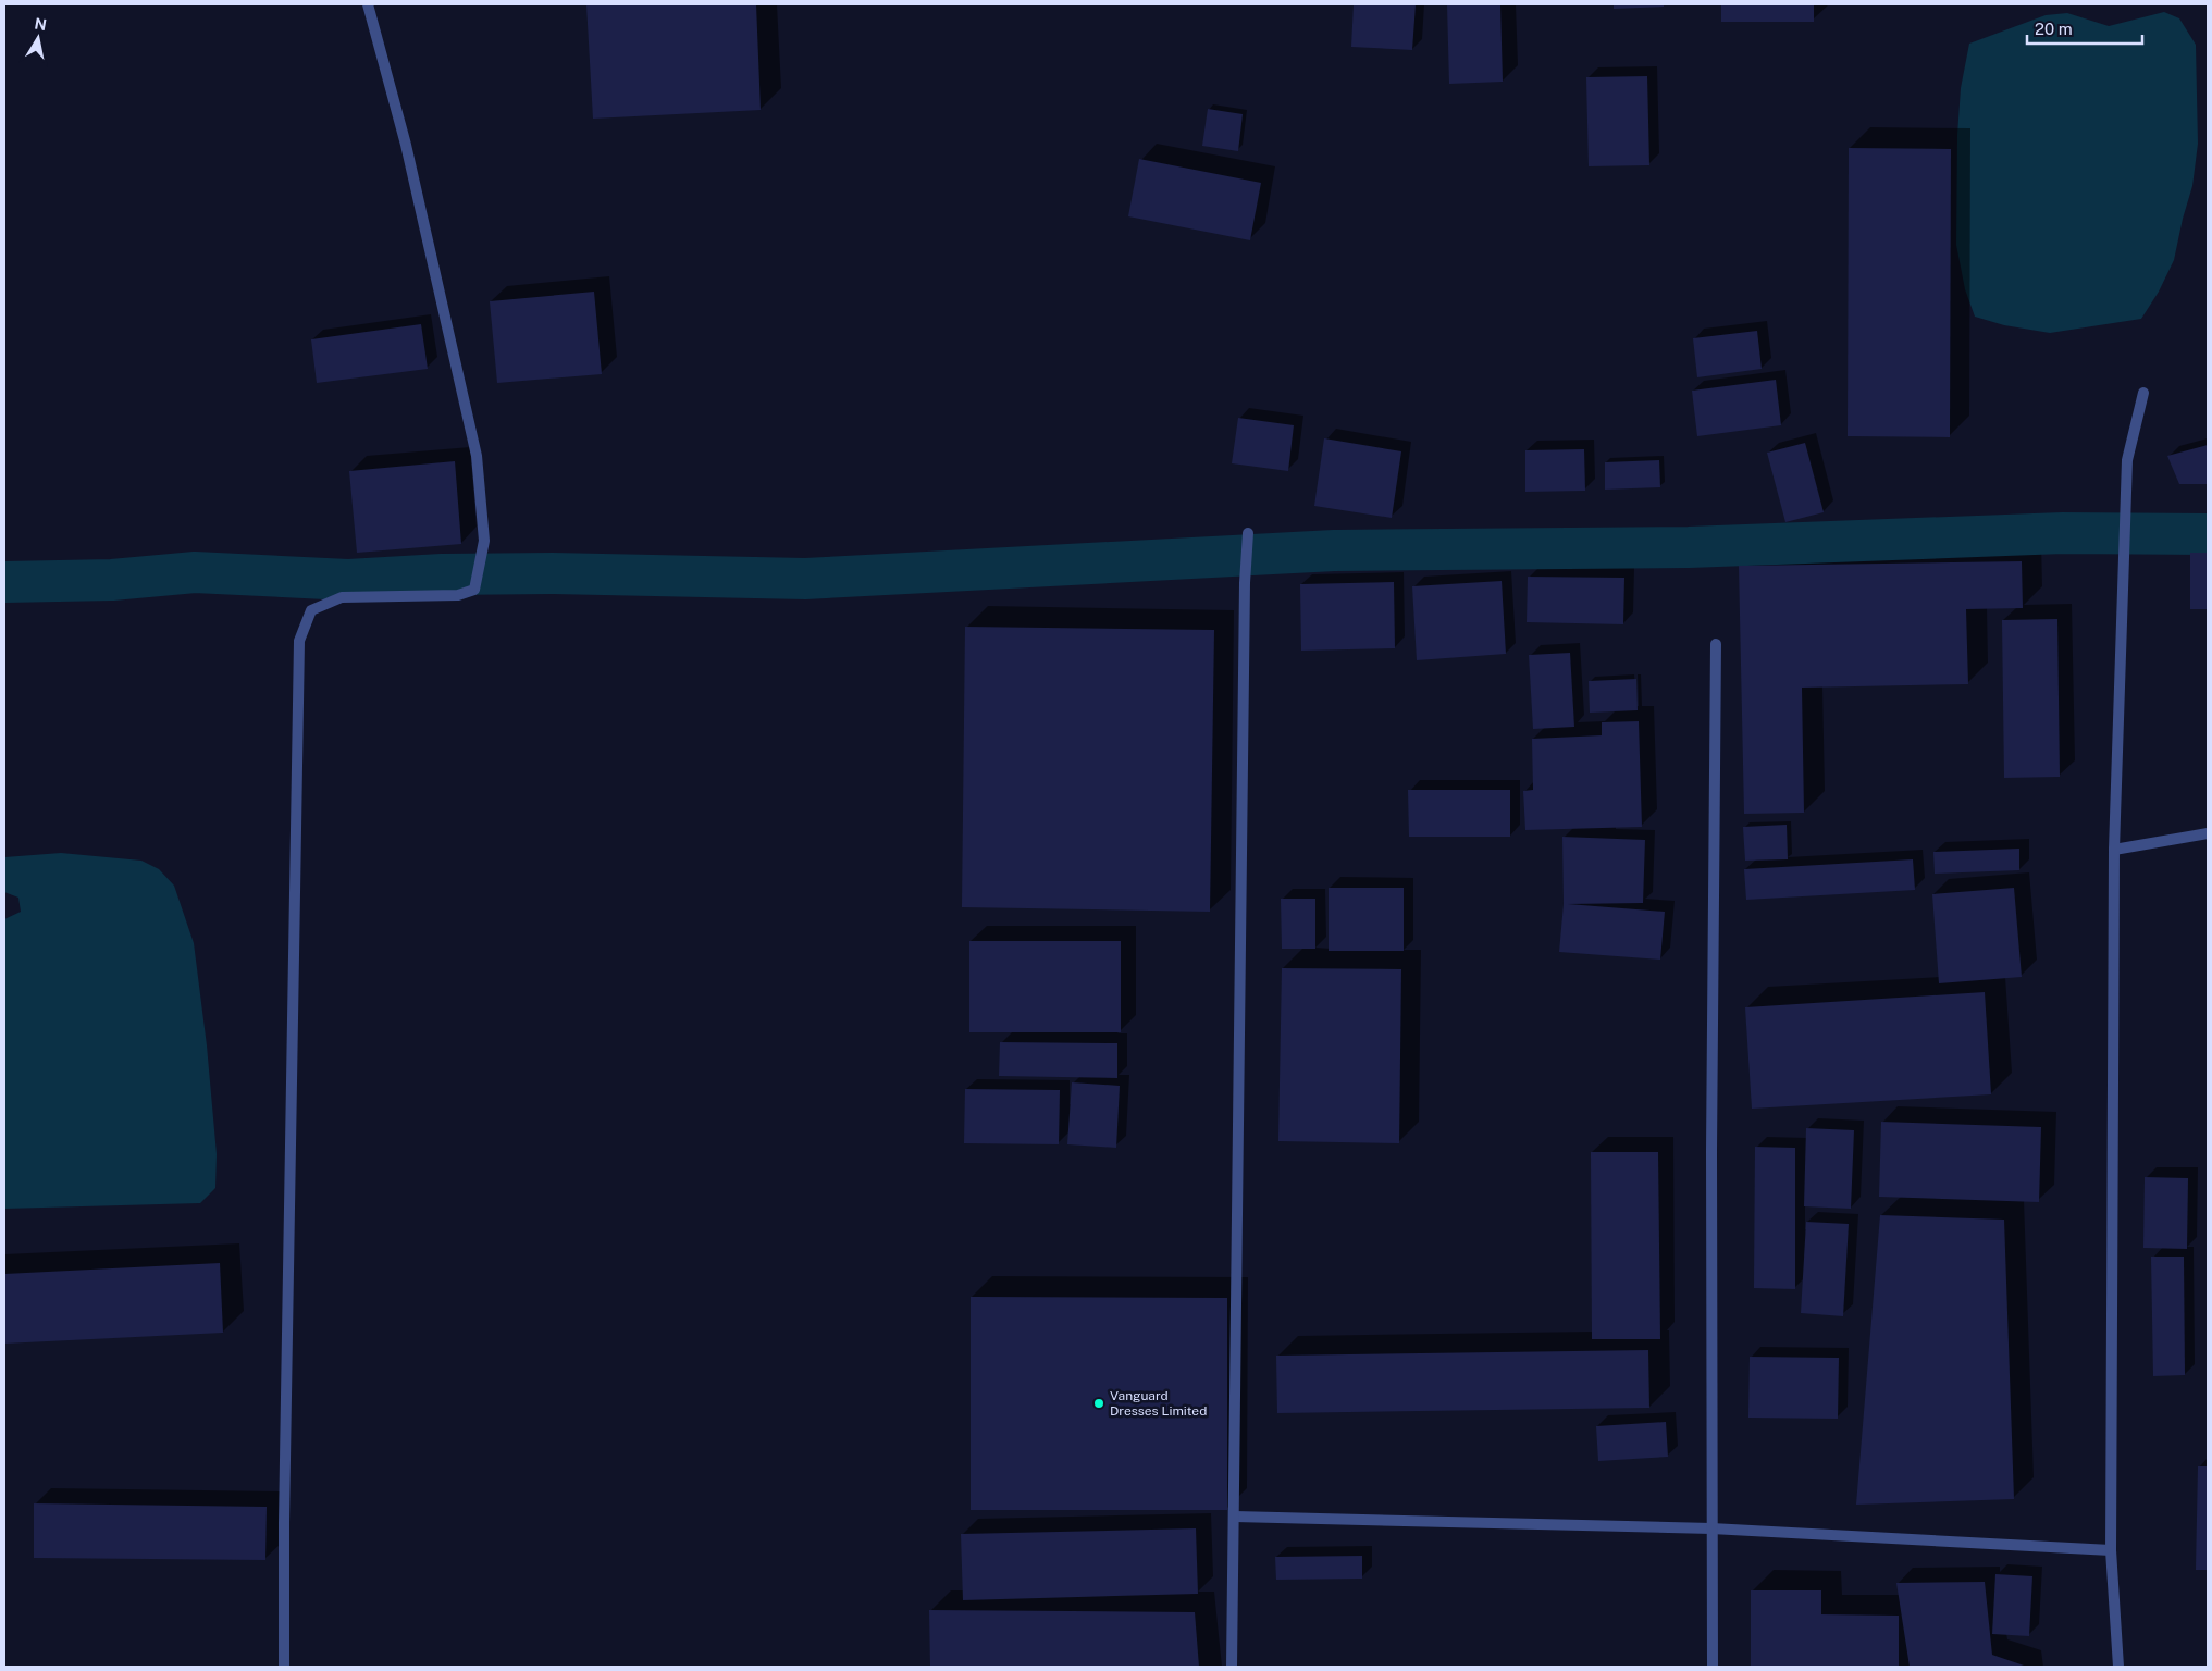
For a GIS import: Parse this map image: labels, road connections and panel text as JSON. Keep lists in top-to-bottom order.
{
  "places": ["Vanguard Dresses Limited"],
  "scale_bar": "20 m",
  "north": "top"
}
